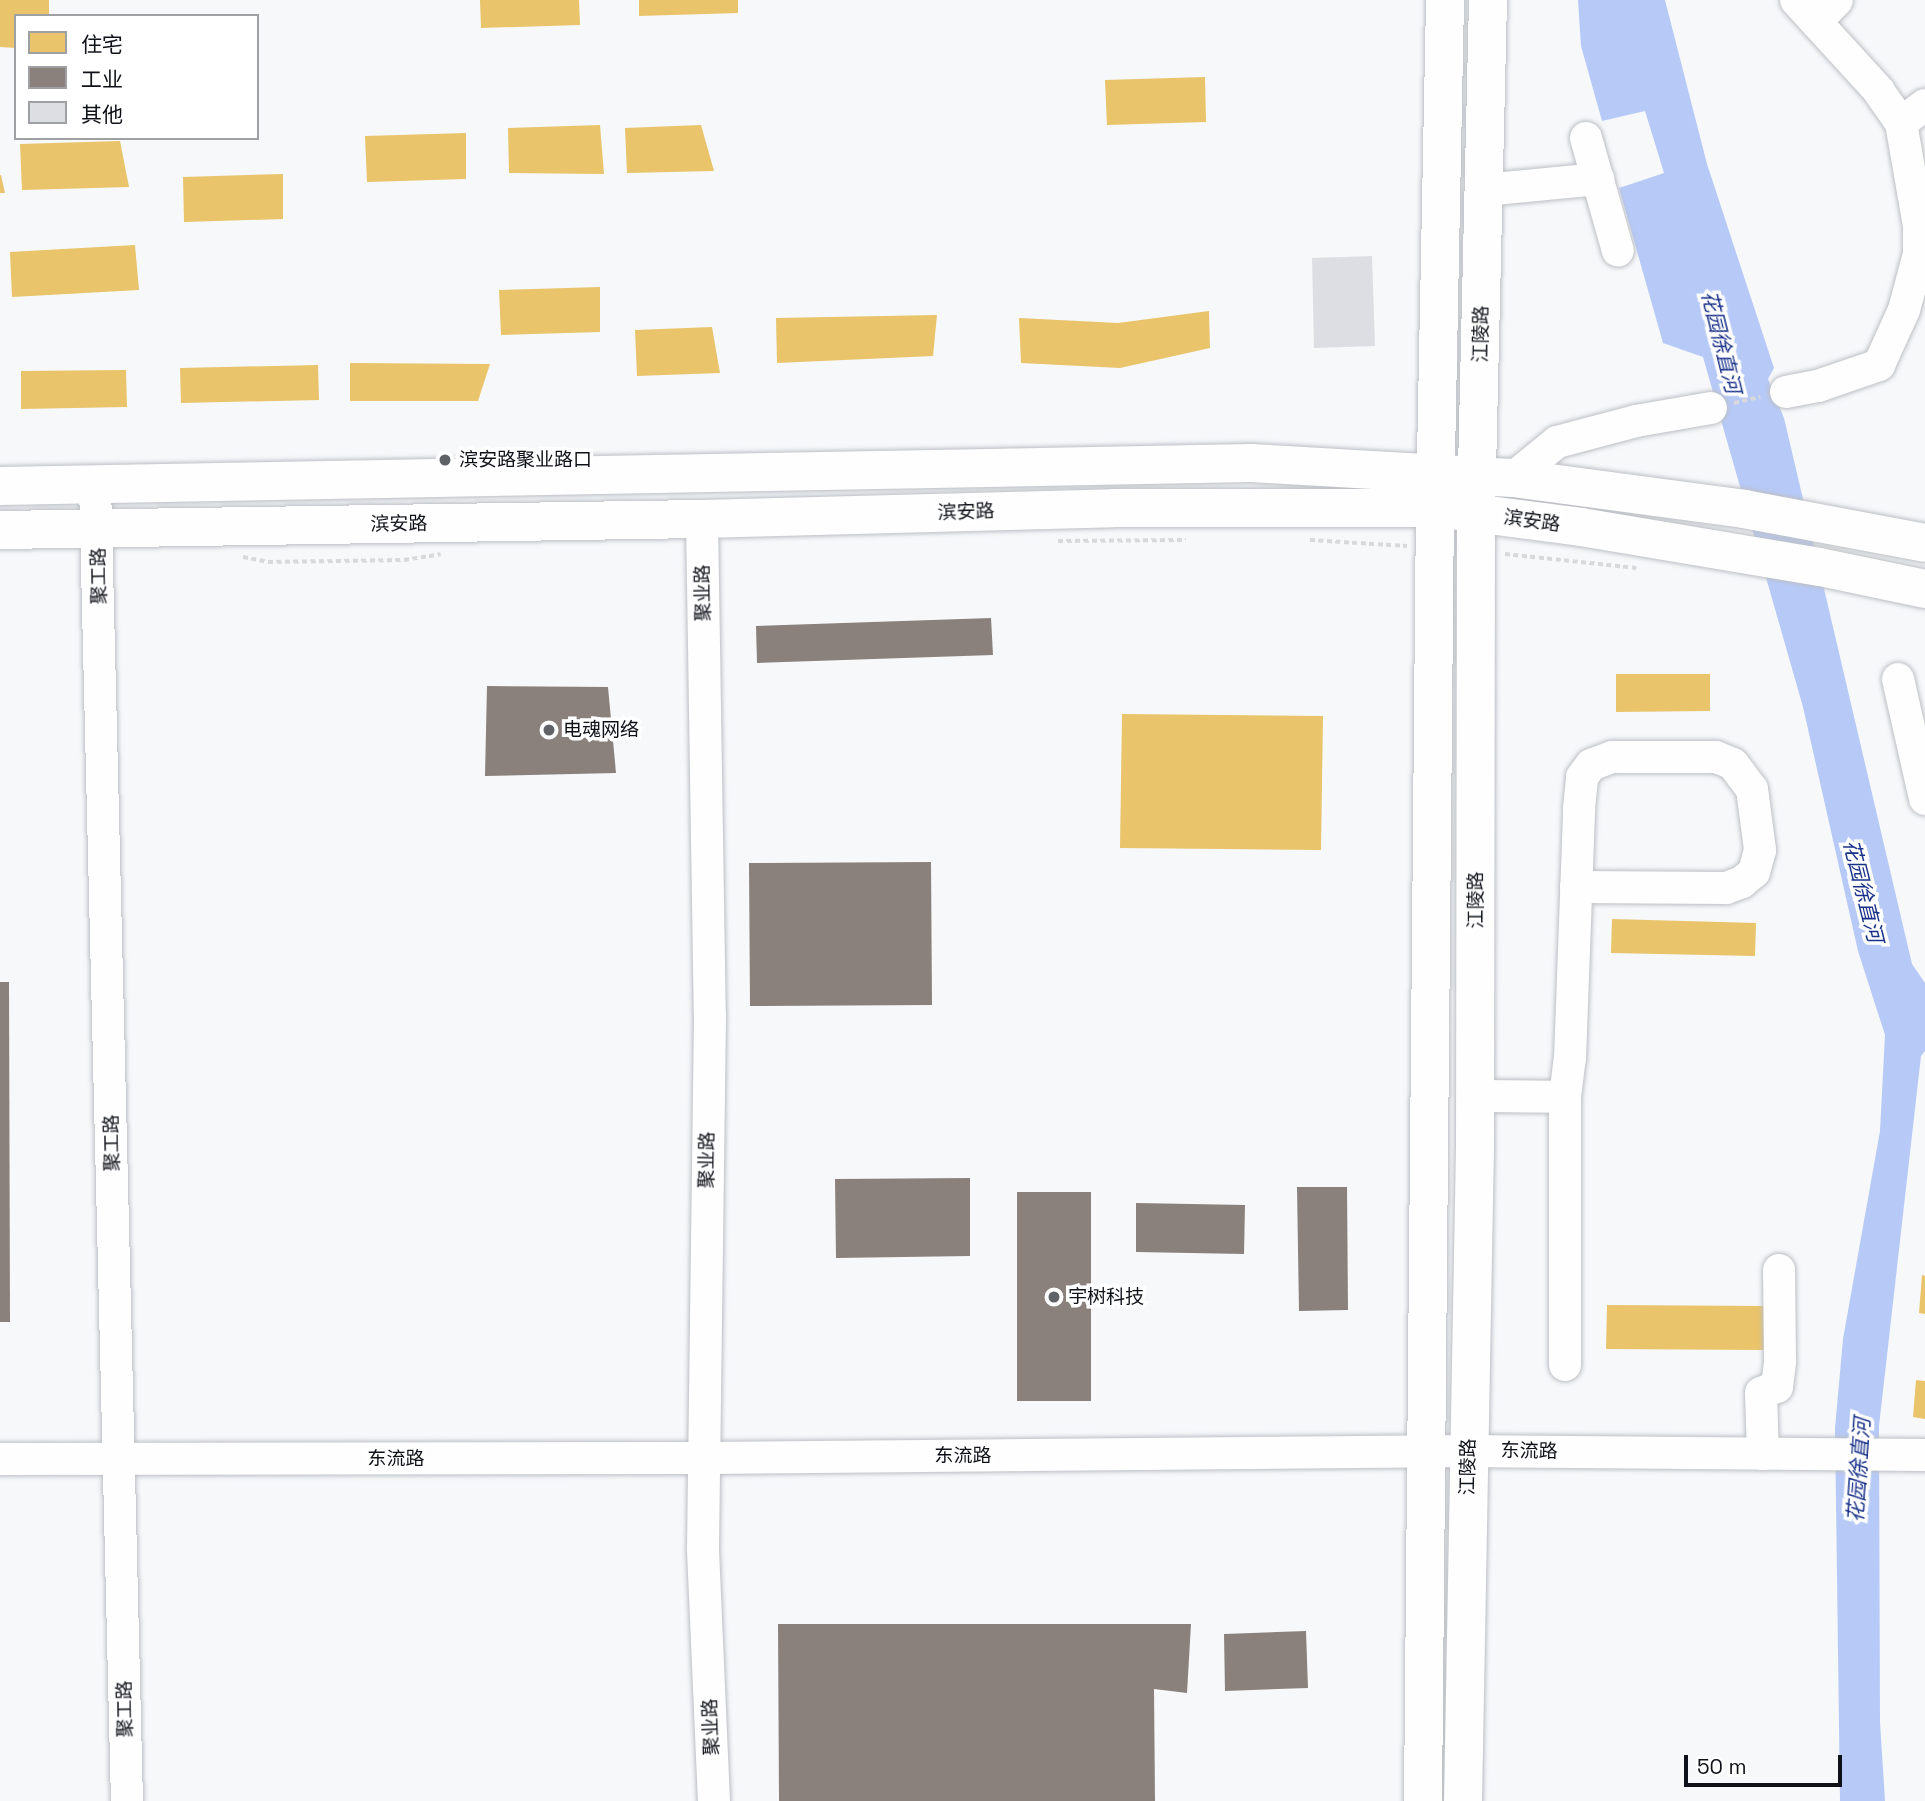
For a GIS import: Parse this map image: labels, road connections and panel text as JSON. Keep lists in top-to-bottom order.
{
  "streets": {
    "main road": ["江陵路", "滨安路"],
    "street": ["聚工路", "聚业路", "东流路"]
  },
  "crossings": [
    ["江陵路", "滨安路"],
    ["江陵路", "东流路"],
    ["滨安路", "聚工路"],
    ["滨安路", "聚业路"],
    ["聚工路", "东流路"],
    ["聚业路", "东流路"]
  ],
  "water": ["花园徐直河"],
  "places": ["滨安路聚业路口", "电魂网络", "宇树科技"],
  "legend": ["住宅", "工业", "其他"],
  "scale_bar": "50 m"
}
